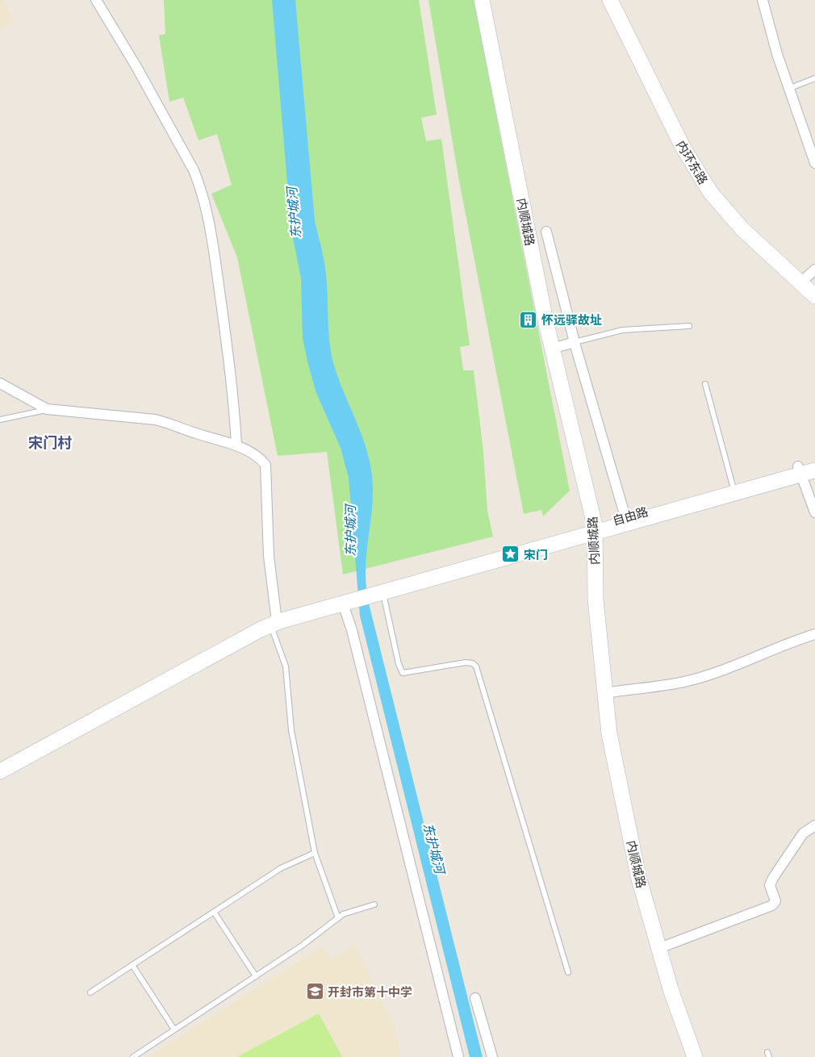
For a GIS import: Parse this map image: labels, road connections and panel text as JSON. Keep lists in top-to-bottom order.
{
  "streets": {
    "street": ["内环东路", "内顺城路", "自由路"]
  },
  "crossings": [
    ["内顺城路", "自由路"]
  ],
  "districts": ["宋门村"],
  "water": ["东护城河"],
  "places": {
    "building": ["怀远驿故址"],
    "place": ["宋门"],
    "school or university": ["开封市第十中学"]
  }
}
